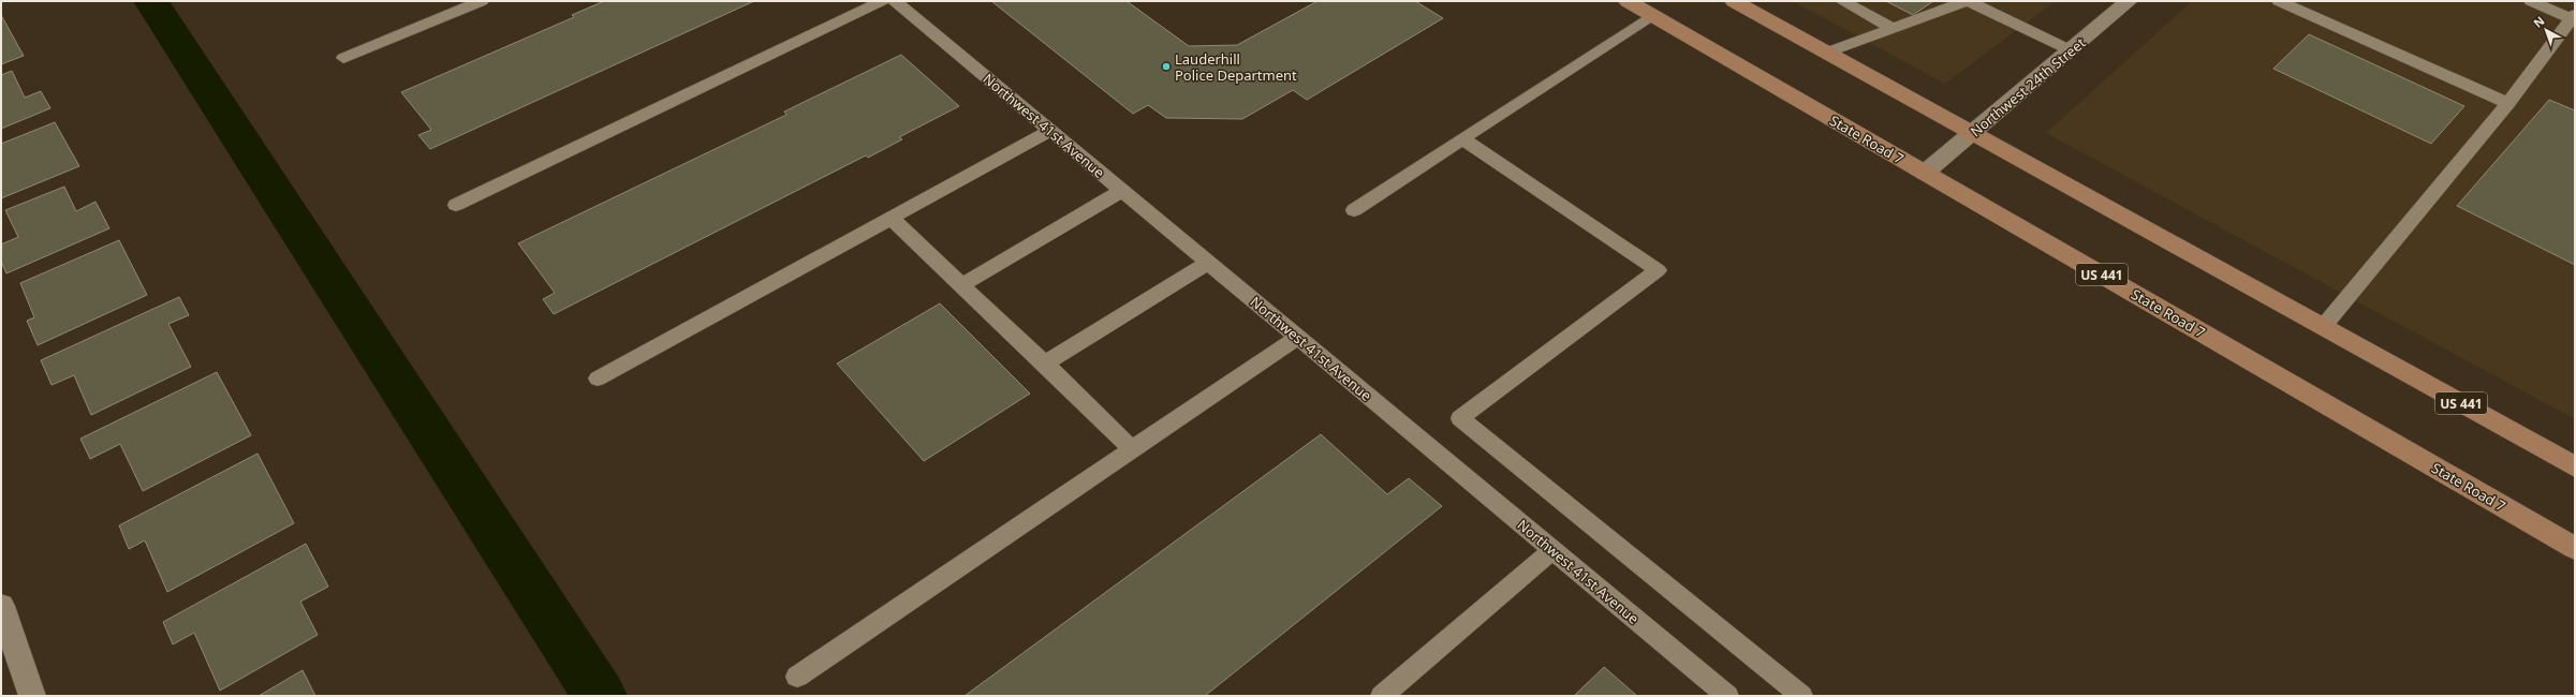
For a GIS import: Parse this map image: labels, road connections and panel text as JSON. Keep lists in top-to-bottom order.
{
  "streets": {
    "main road": ["State Road 7", "US 441"],
    "street": ["Northwest 24th Street"],
    "lane": ["Northwest 41st Avenue"]
  },
  "crossings": [
    ["Northwest 24th Street", "State Road 7"],
    ["Northwest 24th Street", "US 441"]
  ],
  "places": ["Lauderhill Police Department"],
  "north": "top left"
}
